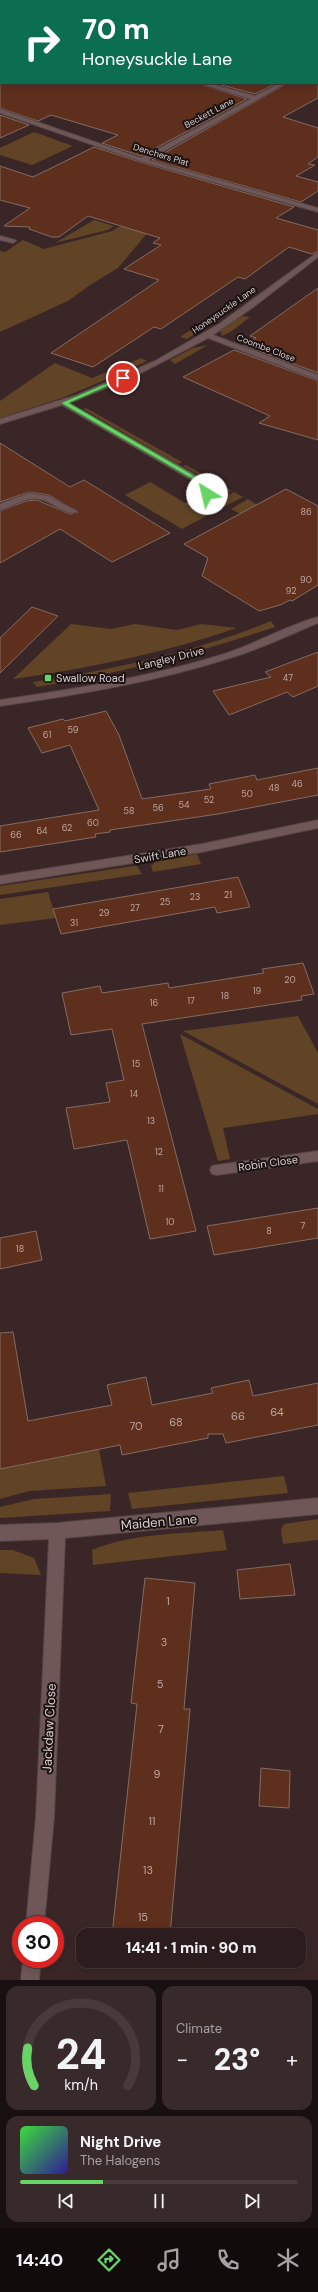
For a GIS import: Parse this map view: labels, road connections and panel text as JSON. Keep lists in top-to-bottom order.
{
  "streets": {
    "street": [
      "Beckett Lane",
      "Denchers Plat",
      "Honeysuckle Lane",
      "Coombe Close",
      "Langley Drive",
      "Swift Lane",
      "Robin Close",
      "Maiden Lane",
      "Jackdaw Close"
    ]
  },
  "crossings": [
    ["Beckett Lane", "Denchers Plat"],
    ["Honeysuckle Lane", "Coombe Close"],
    ["Maiden Lane", "Jackdaw Close"]
  ],
  "places": {
    "transit": ["Swallow Road"]
  },
  "house_numbers": [
    "86",
    "90",
    "92",
    "47",
    "59",
    "61",
    "46",
    "48",
    "50",
    "52",
    "54",
    "56",
    "58",
    "60",
    "62",
    "64",
    "66",
    "21",
    "23",
    "25",
    "27",
    "29",
    "31",
    "20",
    "19",
    "18",
    "17",
    "16",
    "15",
    "14",
    "13",
    "12",
    "11",
    "10",
    "7",
    "8",
    "18",
    "64",
    "66",
    "68",
    "70",
    "1",
    "3",
    "5",
    "7",
    "9",
    "11",
    "13",
    "15"
  ],
  "page": {
    "turn": ["70 m", "Honeysuckle Lane"],
    "limit": "30",
    "trip": "14:41 · 1 min · 90 m",
    "tile": "Climate",
    "heat": ["−", "23°", "+"],
    "song": ["Night Drive", "The Halogens"],
    "tabs": "14:40",
    "gauge": ["24", "km/h"]
  }
}
